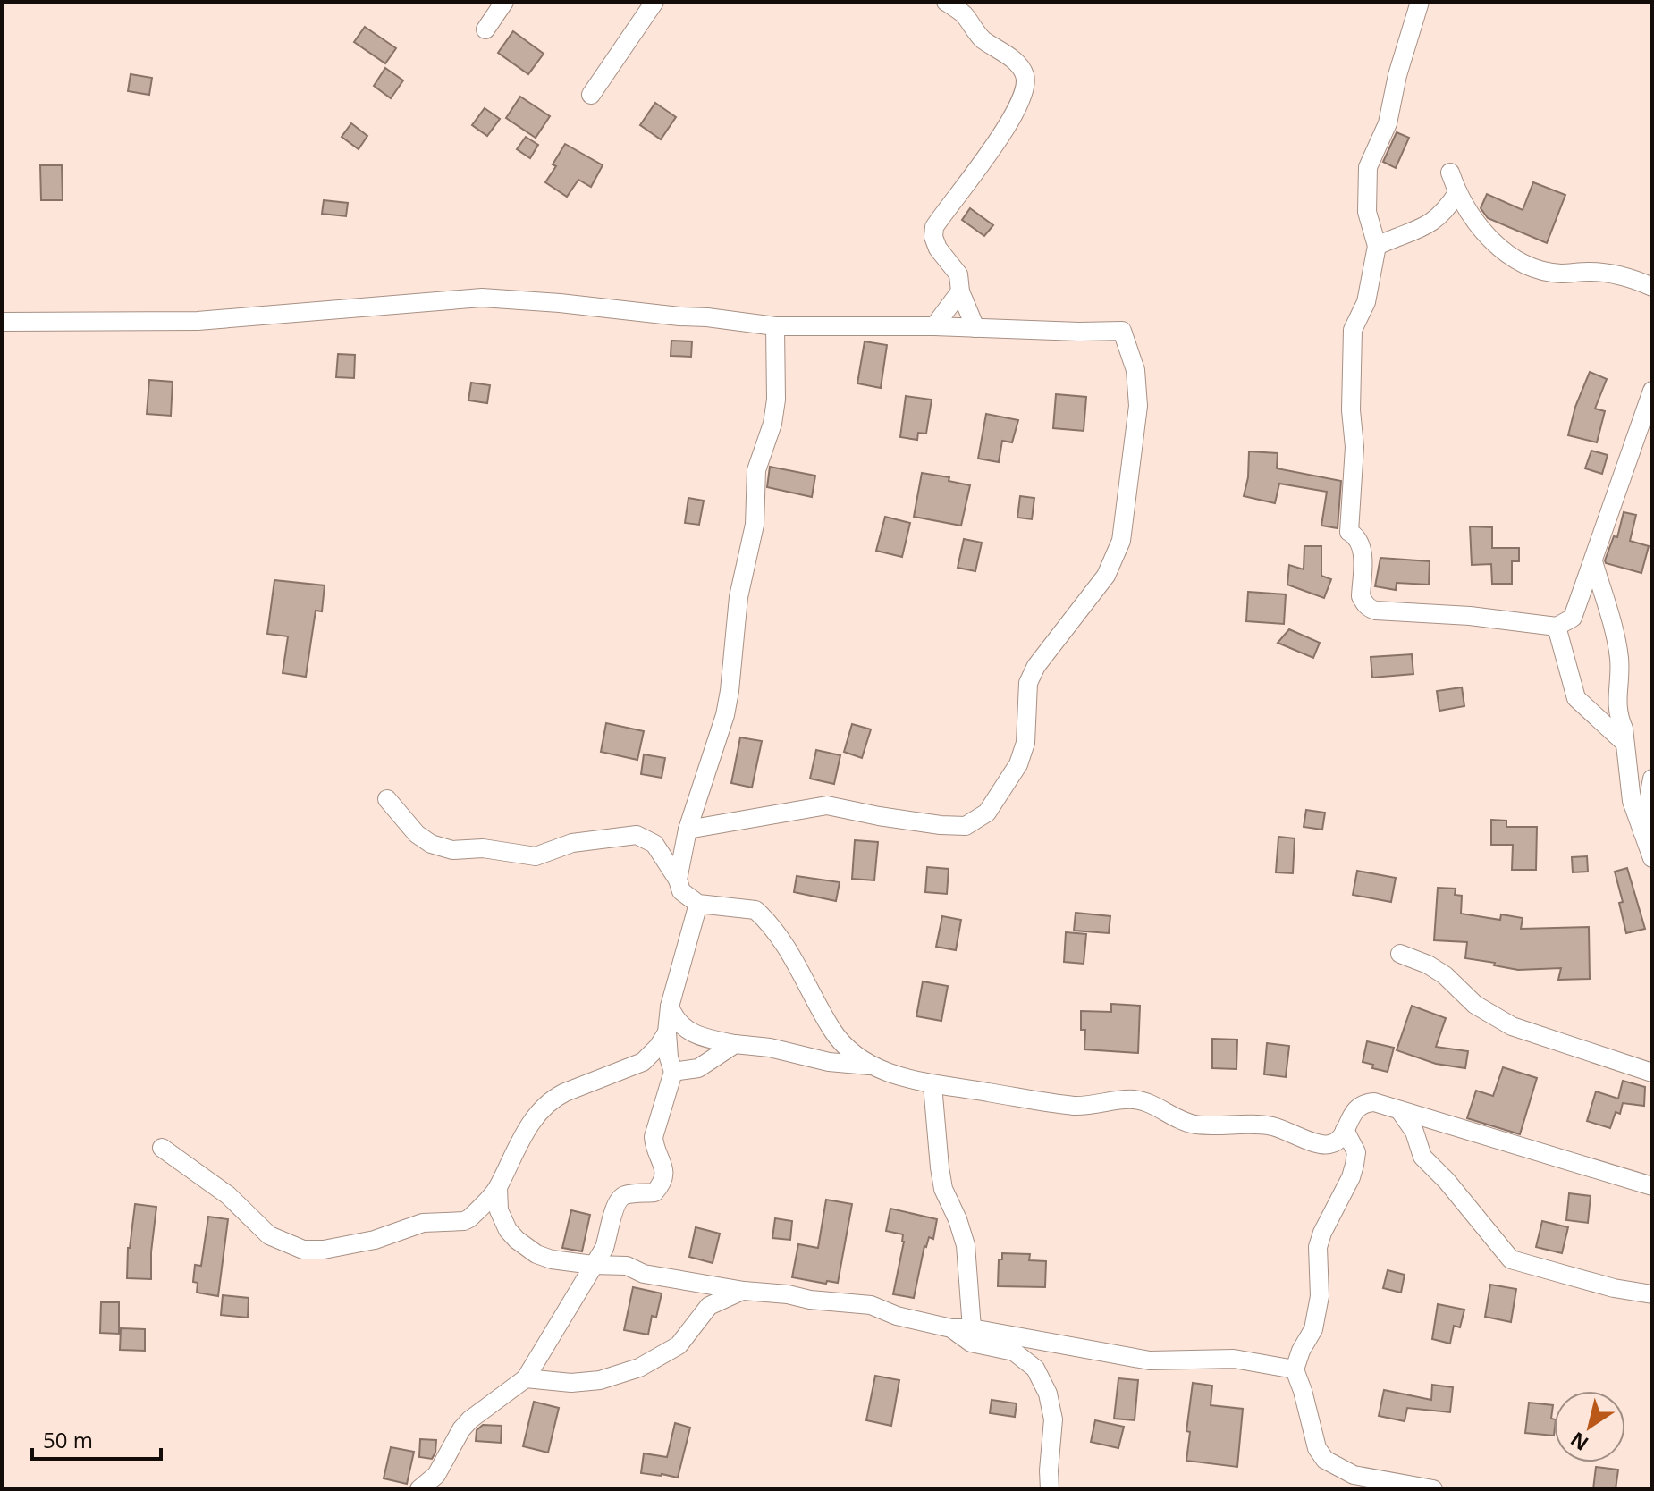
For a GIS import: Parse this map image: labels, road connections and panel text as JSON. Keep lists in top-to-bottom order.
{
  "scale_bar": "50 m",
  "north": "bottom left"
}
